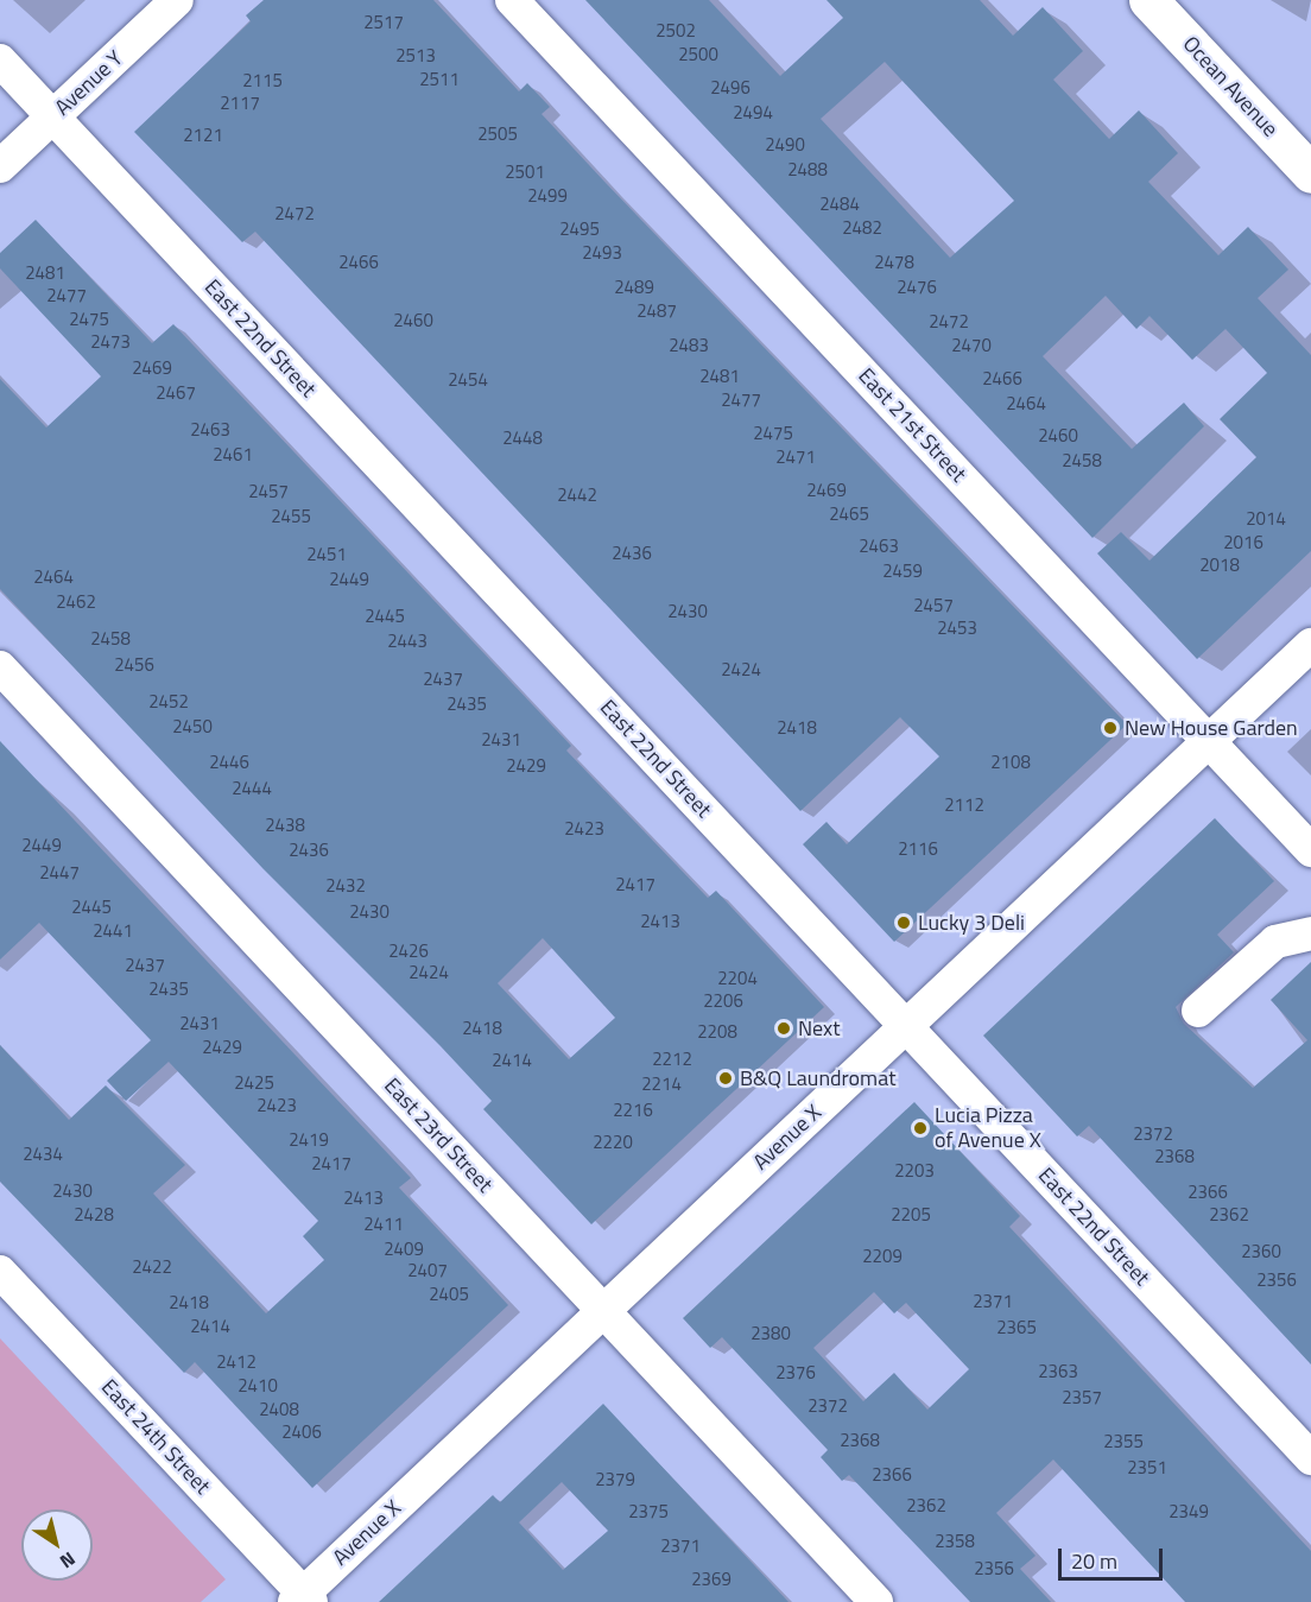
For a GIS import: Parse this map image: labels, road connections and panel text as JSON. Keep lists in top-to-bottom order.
{
  "streets": {
    "main road": ["Ocean Avenue"],
    "street": [
      "Avenue Y",
      "East 22nd Street",
      "East 21st Street",
      "East 23rd Street",
      "Avenue X",
      "East 24th Street"
    ]
  },
  "crossings": [
    ["Avenue Y", "East 22nd Street"],
    ["East 22nd Street", "Avenue X"],
    ["East 21st Street", "Avenue X"],
    ["East 23rd Street", "Avenue X"],
    ["Avenue X", "East 24th Street"]
  ],
  "places": [
    "New House Garden",
    "Lucky 3 Deli",
    "Next",
    "B&Q Laundromat",
    "Lucia Pizza of Avenue X"
  ],
  "house_numbers": [
    "2517",
    "2502",
    "2500",
    "2513",
    "2511",
    "2115",
    "2496",
    "2117",
    "2494",
    "2505",
    "2121",
    "2490",
    "2488",
    "2501",
    "2499",
    "2484",
    "2472",
    "2482",
    "2495",
    "2493",
    "2466",
    "2478",
    "2481",
    "2489",
    "2476",
    "2477",
    "2487",
    "2475",
    "2460",
    "2472",
    "2473",
    "2483",
    "2470",
    "2469",
    "2481",
    "2466",
    "2454",
    "2467",
    "2477",
    "2464",
    "2463",
    "2475",
    "2460",
    "2448",
    "2461",
    "2471",
    "2458",
    "2469",
    "2457",
    "2442",
    "2465",
    "2455",
    "2014",
    "2016",
    "2463",
    "2436",
    "2451",
    "2018",
    "2459",
    "2464",
    "2449",
    "2462",
    "2457",
    "2430",
    "2445",
    "2453",
    "2458",
    "2443",
    "2456",
    "2424",
    "2437",
    "2452",
    "2435",
    "2450",
    "2418",
    "2431",
    "2446",
    "2108",
    "2429",
    "2444",
    "2112",
    "2438",
    "2423",
    "2449",
    "2116",
    "2436",
    "2447",
    "2417",
    "2432",
    "2445",
    "2430",
    "2413",
    "2441",
    "2426",
    "2437",
    "2424",
    "2204",
    "2435",
    "2206",
    "2431",
    "2418",
    "2208",
    "2429",
    "2212",
    "2414",
    "2425",
    "2214",
    "2423",
    "2216",
    "2372",
    "2419",
    "2220",
    "2434",
    "2368",
    "2417",
    "2203",
    "2430",
    "2366",
    "2413",
    "2428",
    "2205",
    "2362",
    "2411",
    "2409",
    "2360",
    "2209",
    "2422",
    "2407",
    "2356",
    "2405",
    "2371",
    "2418",
    "2414",
    "2365",
    "2380",
    "2412",
    "2363",
    "2376",
    "2410",
    "2357",
    "2372",
    "2408",
    "2406",
    "2368",
    "2355",
    "2351",
    "2366",
    "2379",
    "2362",
    "2375",
    "2349",
    "2358",
    "2371",
    "2356",
    "2369"
  ],
  "scale_bar": "20 m",
  "north": "bottom right"
}
